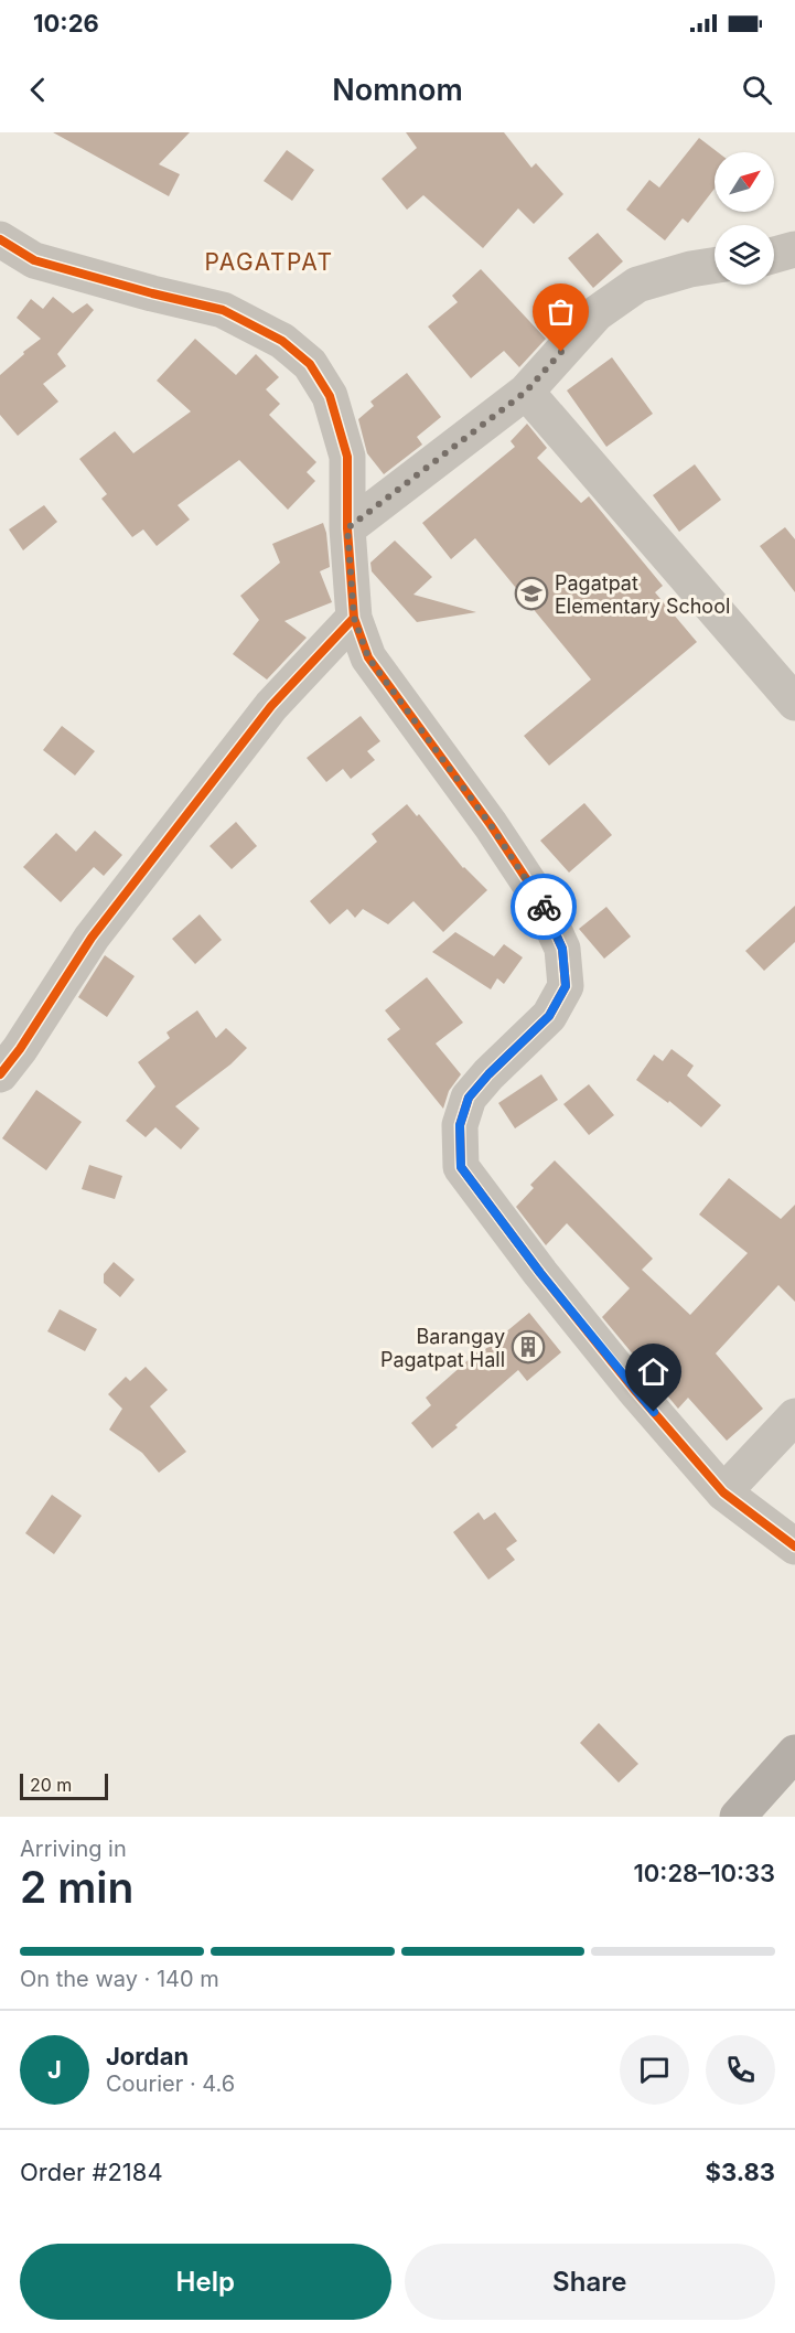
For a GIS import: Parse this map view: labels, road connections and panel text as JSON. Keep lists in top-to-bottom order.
{
  "districts": ["PAGATPAT"],
  "places": {
    "school or university": ["Pagatpat Elementary School"],
    "building": ["Barangay Pagatpat Hall"]
  },
  "scale_bar": "20 m",
  "north": "top right",
  "page": {
    "status": "10:26",
    "header": "Nomnom",
    "scale": "20 m",
    "heading": ["2 min", "Arriving in", "10:28–10:33"],
    "panel": [
      "Jordan",
      "Courier · 4.6",
      "Order #2184",
      "$3.83"
    ],
    "bar": "On the way · 140 m",
    "round": "J",
    "buttons": ["Help", "Share"]
  }
}
